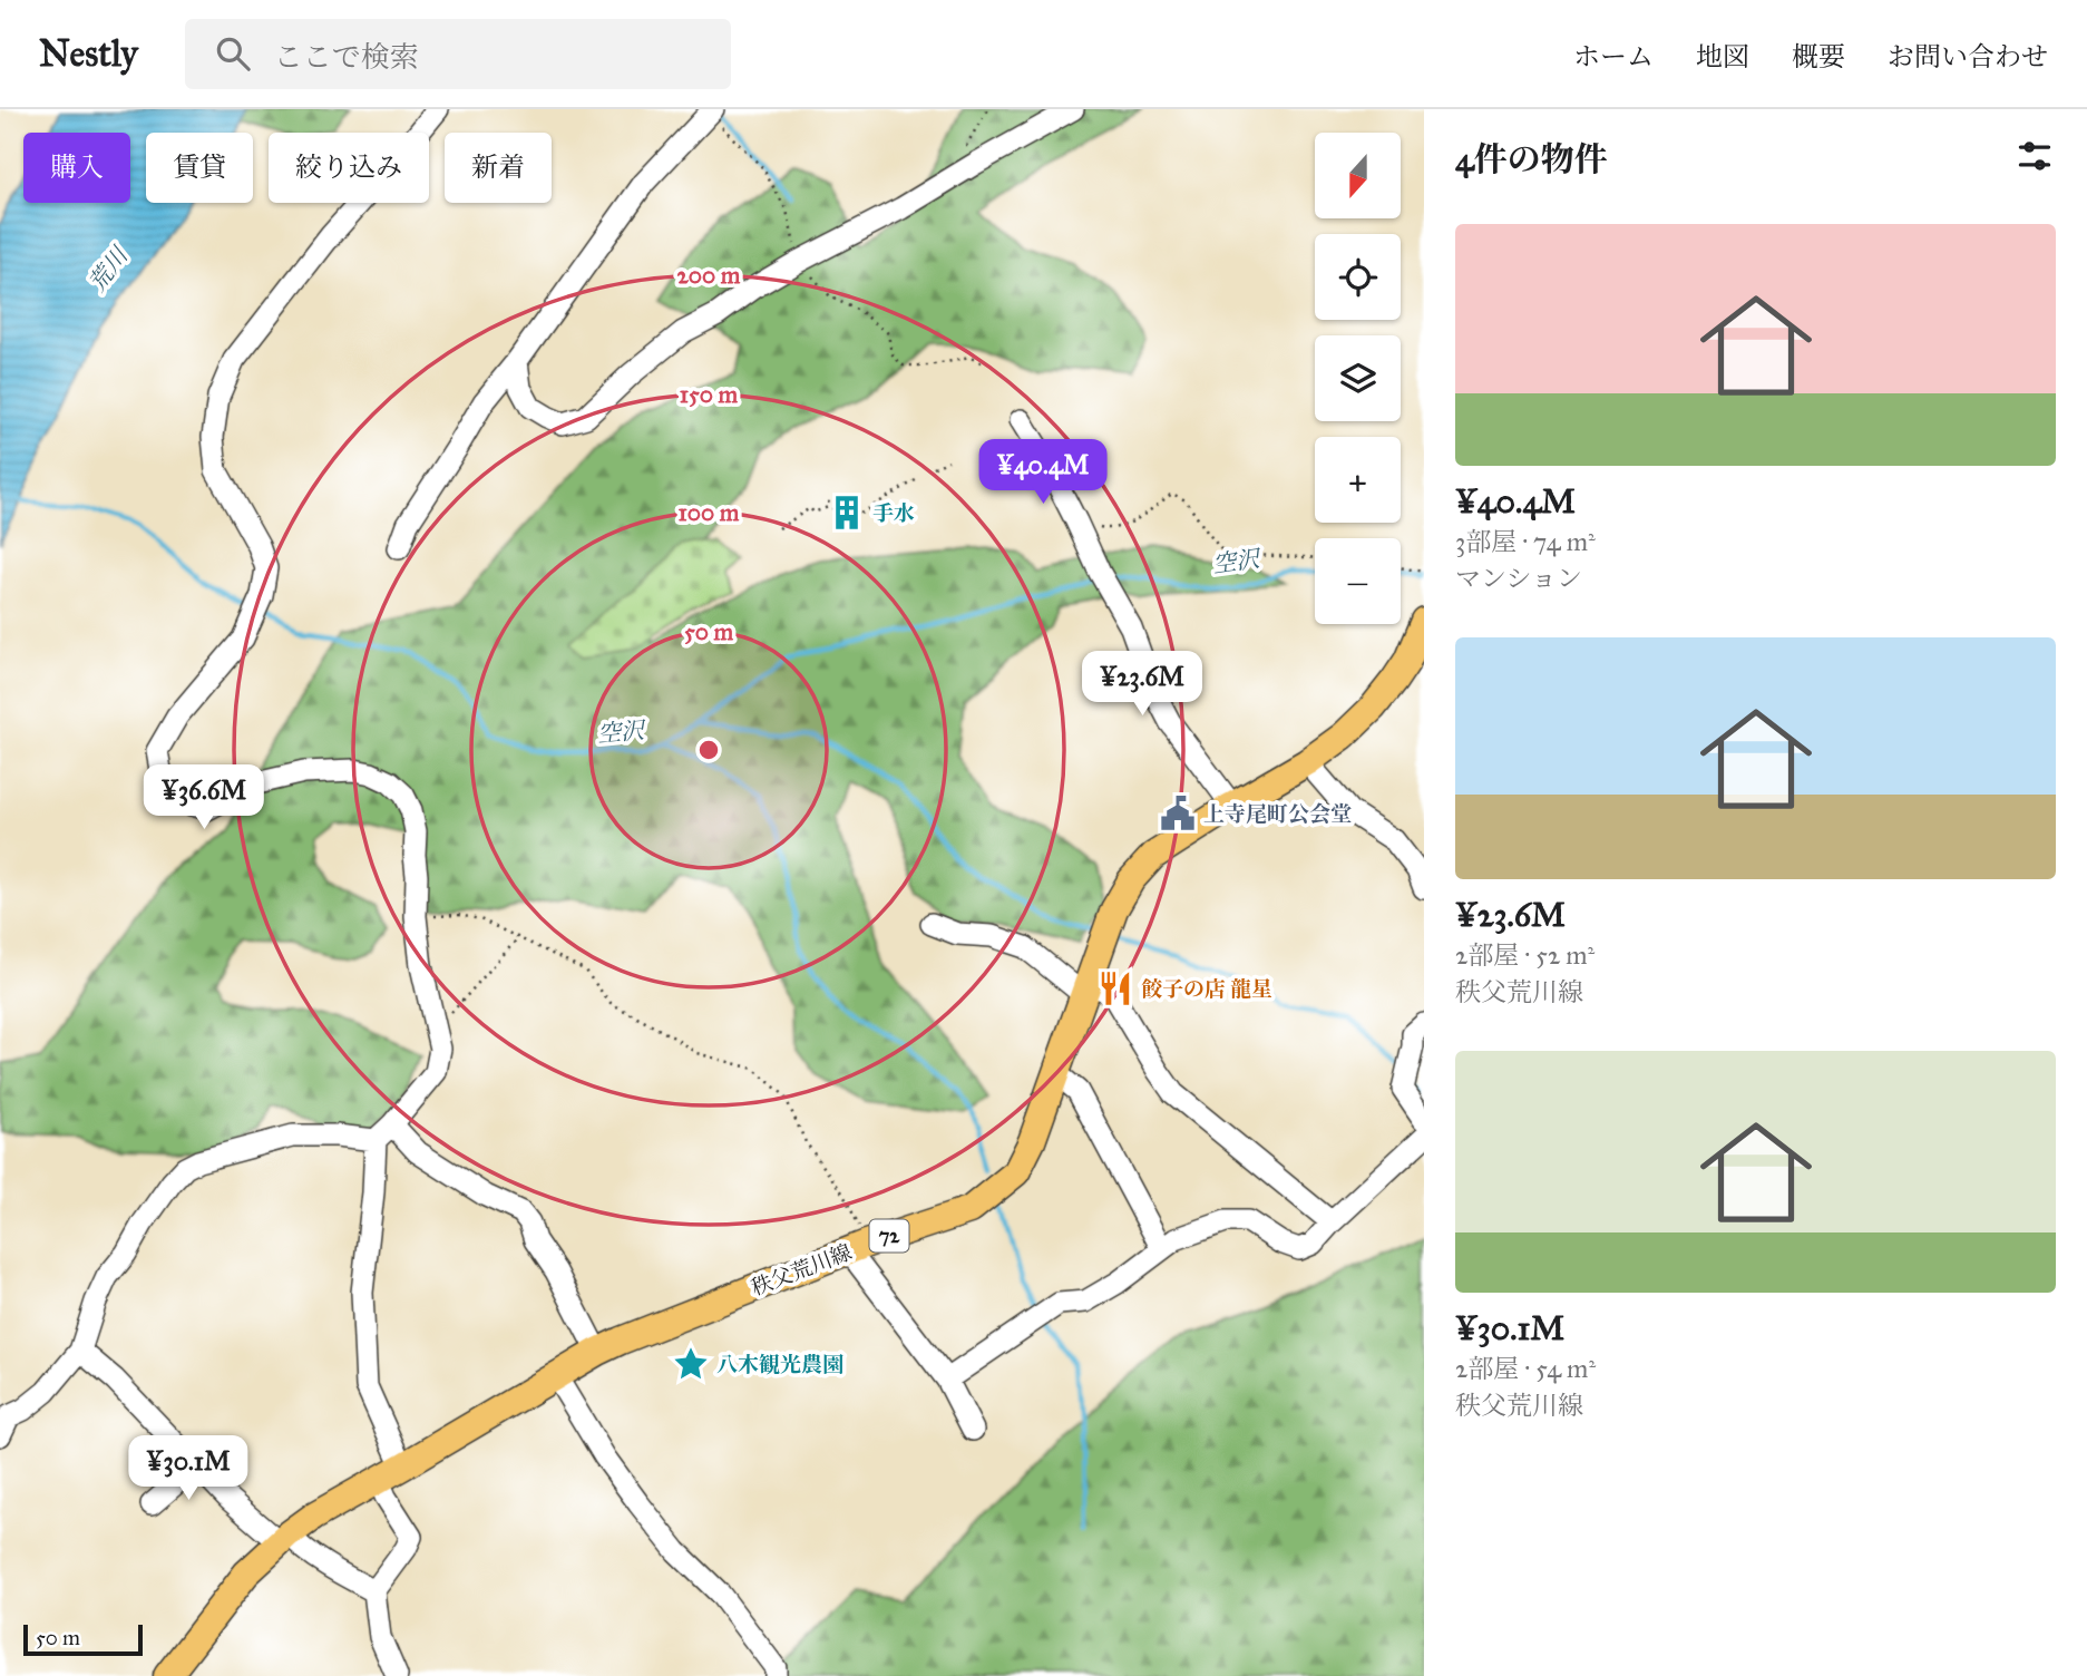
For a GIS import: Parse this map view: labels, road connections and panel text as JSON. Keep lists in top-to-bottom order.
{
  "streets": {
    "main road": ["72", "秩父荒川線"]
  },
  "water": ["荒川", "空沢"],
  "places": {
    "building": ["手水"],
    "public building": ["上寺尾町公会堂"],
    "restaurant": ["餃子の店 龍星"],
    "place": ["八木観光農園"]
  },
  "scale_bar": "50 m",
  "north": "bottom",
  "page": {
    "header": "Nestly",
    "search": "ここで検索",
    "nav": [
      "ホーム",
      "地図",
      "概要",
      "お問い合わせ"
    ],
    "heading": "4件の物件",
    "map_buttons": ["+", "−"],
    "chip": [
      "購入",
      "賃貸",
      "絞り込み",
      "新着"
    ],
    "list": [
      {
        "name": "¥40.4M",
        "note": "3部屋 · 74 m² · マンション"
      },
      {
        "name": "¥23.6M",
        "note": "2部屋 · 52 m² · 秩父荒川線"
      },
      {
        "name": "¥30.1M",
        "note": "2部屋 · 54 m² · 秩父荒川線"
      }
    ],
    "price": [
      "¥40.4M",
      "¥23.6M",
      "¥36.6M",
      "¥30.1M"
    ],
    "scale": "50 m"
  },
  "rings": [
    "200 m",
    "150 m",
    "100 m",
    "50 m"
  ]
}
